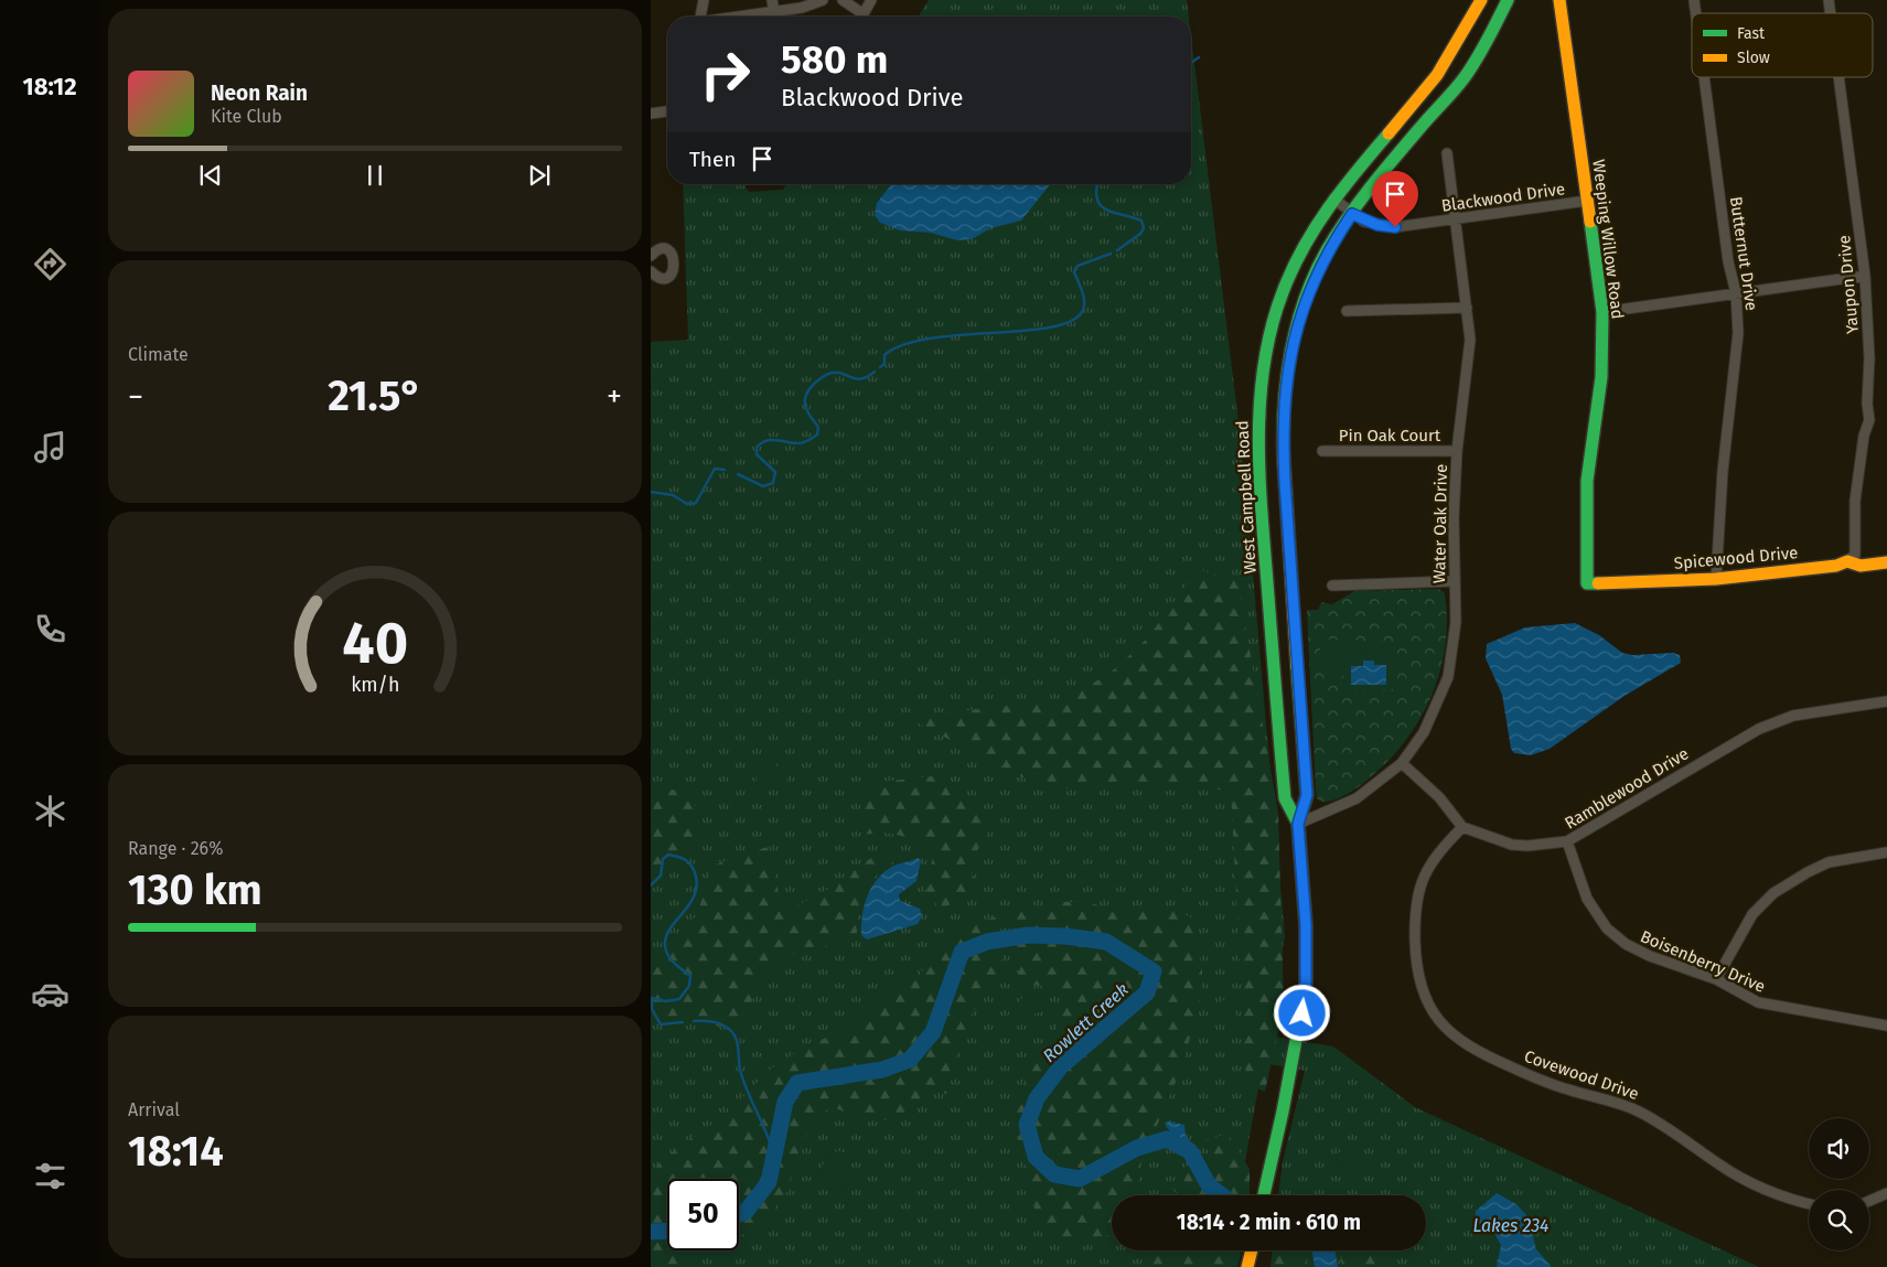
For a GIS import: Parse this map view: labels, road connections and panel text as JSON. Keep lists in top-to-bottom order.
{
  "streets": {
    "main road": ["Weeping Willow Road", "West Campbell Road", "Spicewood Drive"],
    "street": [
      "Blackwood Drive",
      "Butternut Drive",
      "Yaupon Drive",
      "Pin Oak Court",
      "Water Oak Drive",
      "Ramblewood Drive",
      "Boisenberry Drive",
      "Covewood Drive"
    ]
  },
  "crossings": [
    ["Blackwood Drive", "Weeping Willow Road"],
    ["Blackwood Drive", "West Campbell Road"],
    ["Blackwood Drive", "Water Oak Drive"],
    ["Weeping Willow Road", "Spicewood Drive"],
    ["Butternut Drive", "Spicewood Drive"],
    ["Yaupon Drive", "Spicewood Drive"],
    ["Pin Oak Court", "Water Oak Drive"],
    ["West Campbell Road", "Water Oak Drive"],
    ["Ramblewood Drive", "Boisenberry Drive"],
    ["Ramblewood Drive", "Covewood Drive"]
  ],
  "water": ["Rowlett Creek", "Lakes 234"],
  "legend": ["Fast", "Slow"],
  "page": {
    "tabs": "18:12",
    "turn": ["580 m", "Blackwood Drive"],
    "song": ["Neon Rain", "Kite Club"],
    "then": "Then",
    "tile": [
      "Climate",
      ["Range · 26%", "130 km"],
      ["Arrival", "18:14"]
    ],
    "heat": ["−", "21.5°", "+"],
    "limit": "50",
    "trip": "18:14 · 2 min · 610 m",
    "gauge": ["40", "km/h"]
  }
}
